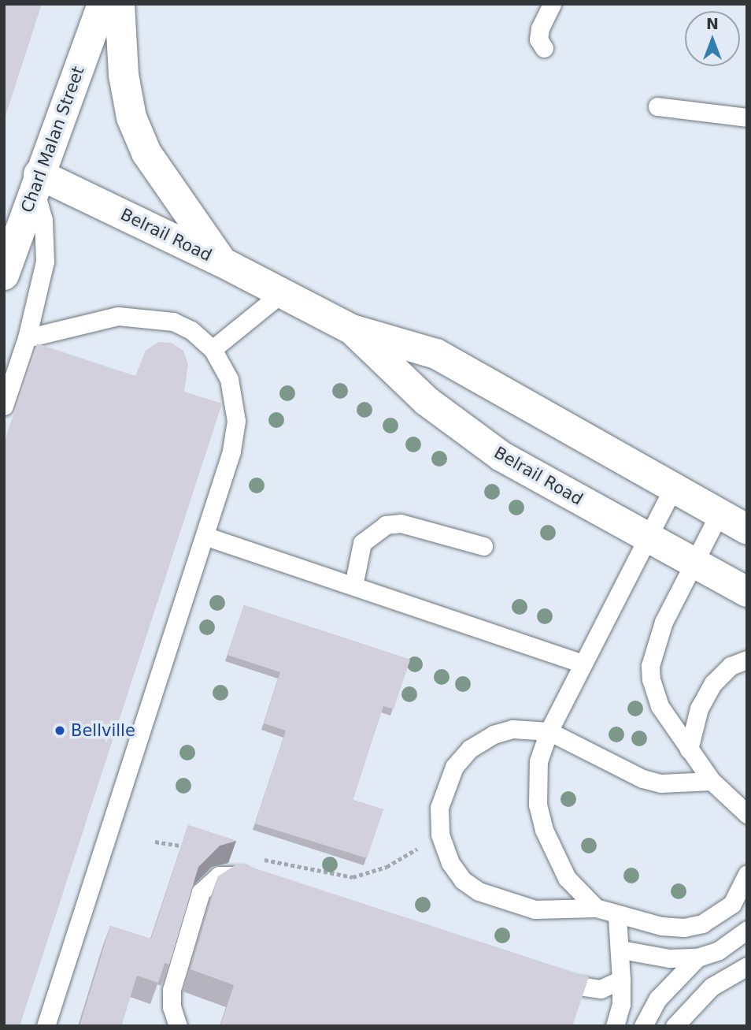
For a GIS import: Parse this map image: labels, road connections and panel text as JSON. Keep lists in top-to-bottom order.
{
  "streets": {
    "street": ["Charl Malan Street", "Belrail Road"]
  },
  "crossings": [
    ["Charl Malan Street", "Belrail Road"]
  ],
  "places": ["Bellville"],
  "north": "top"
}
